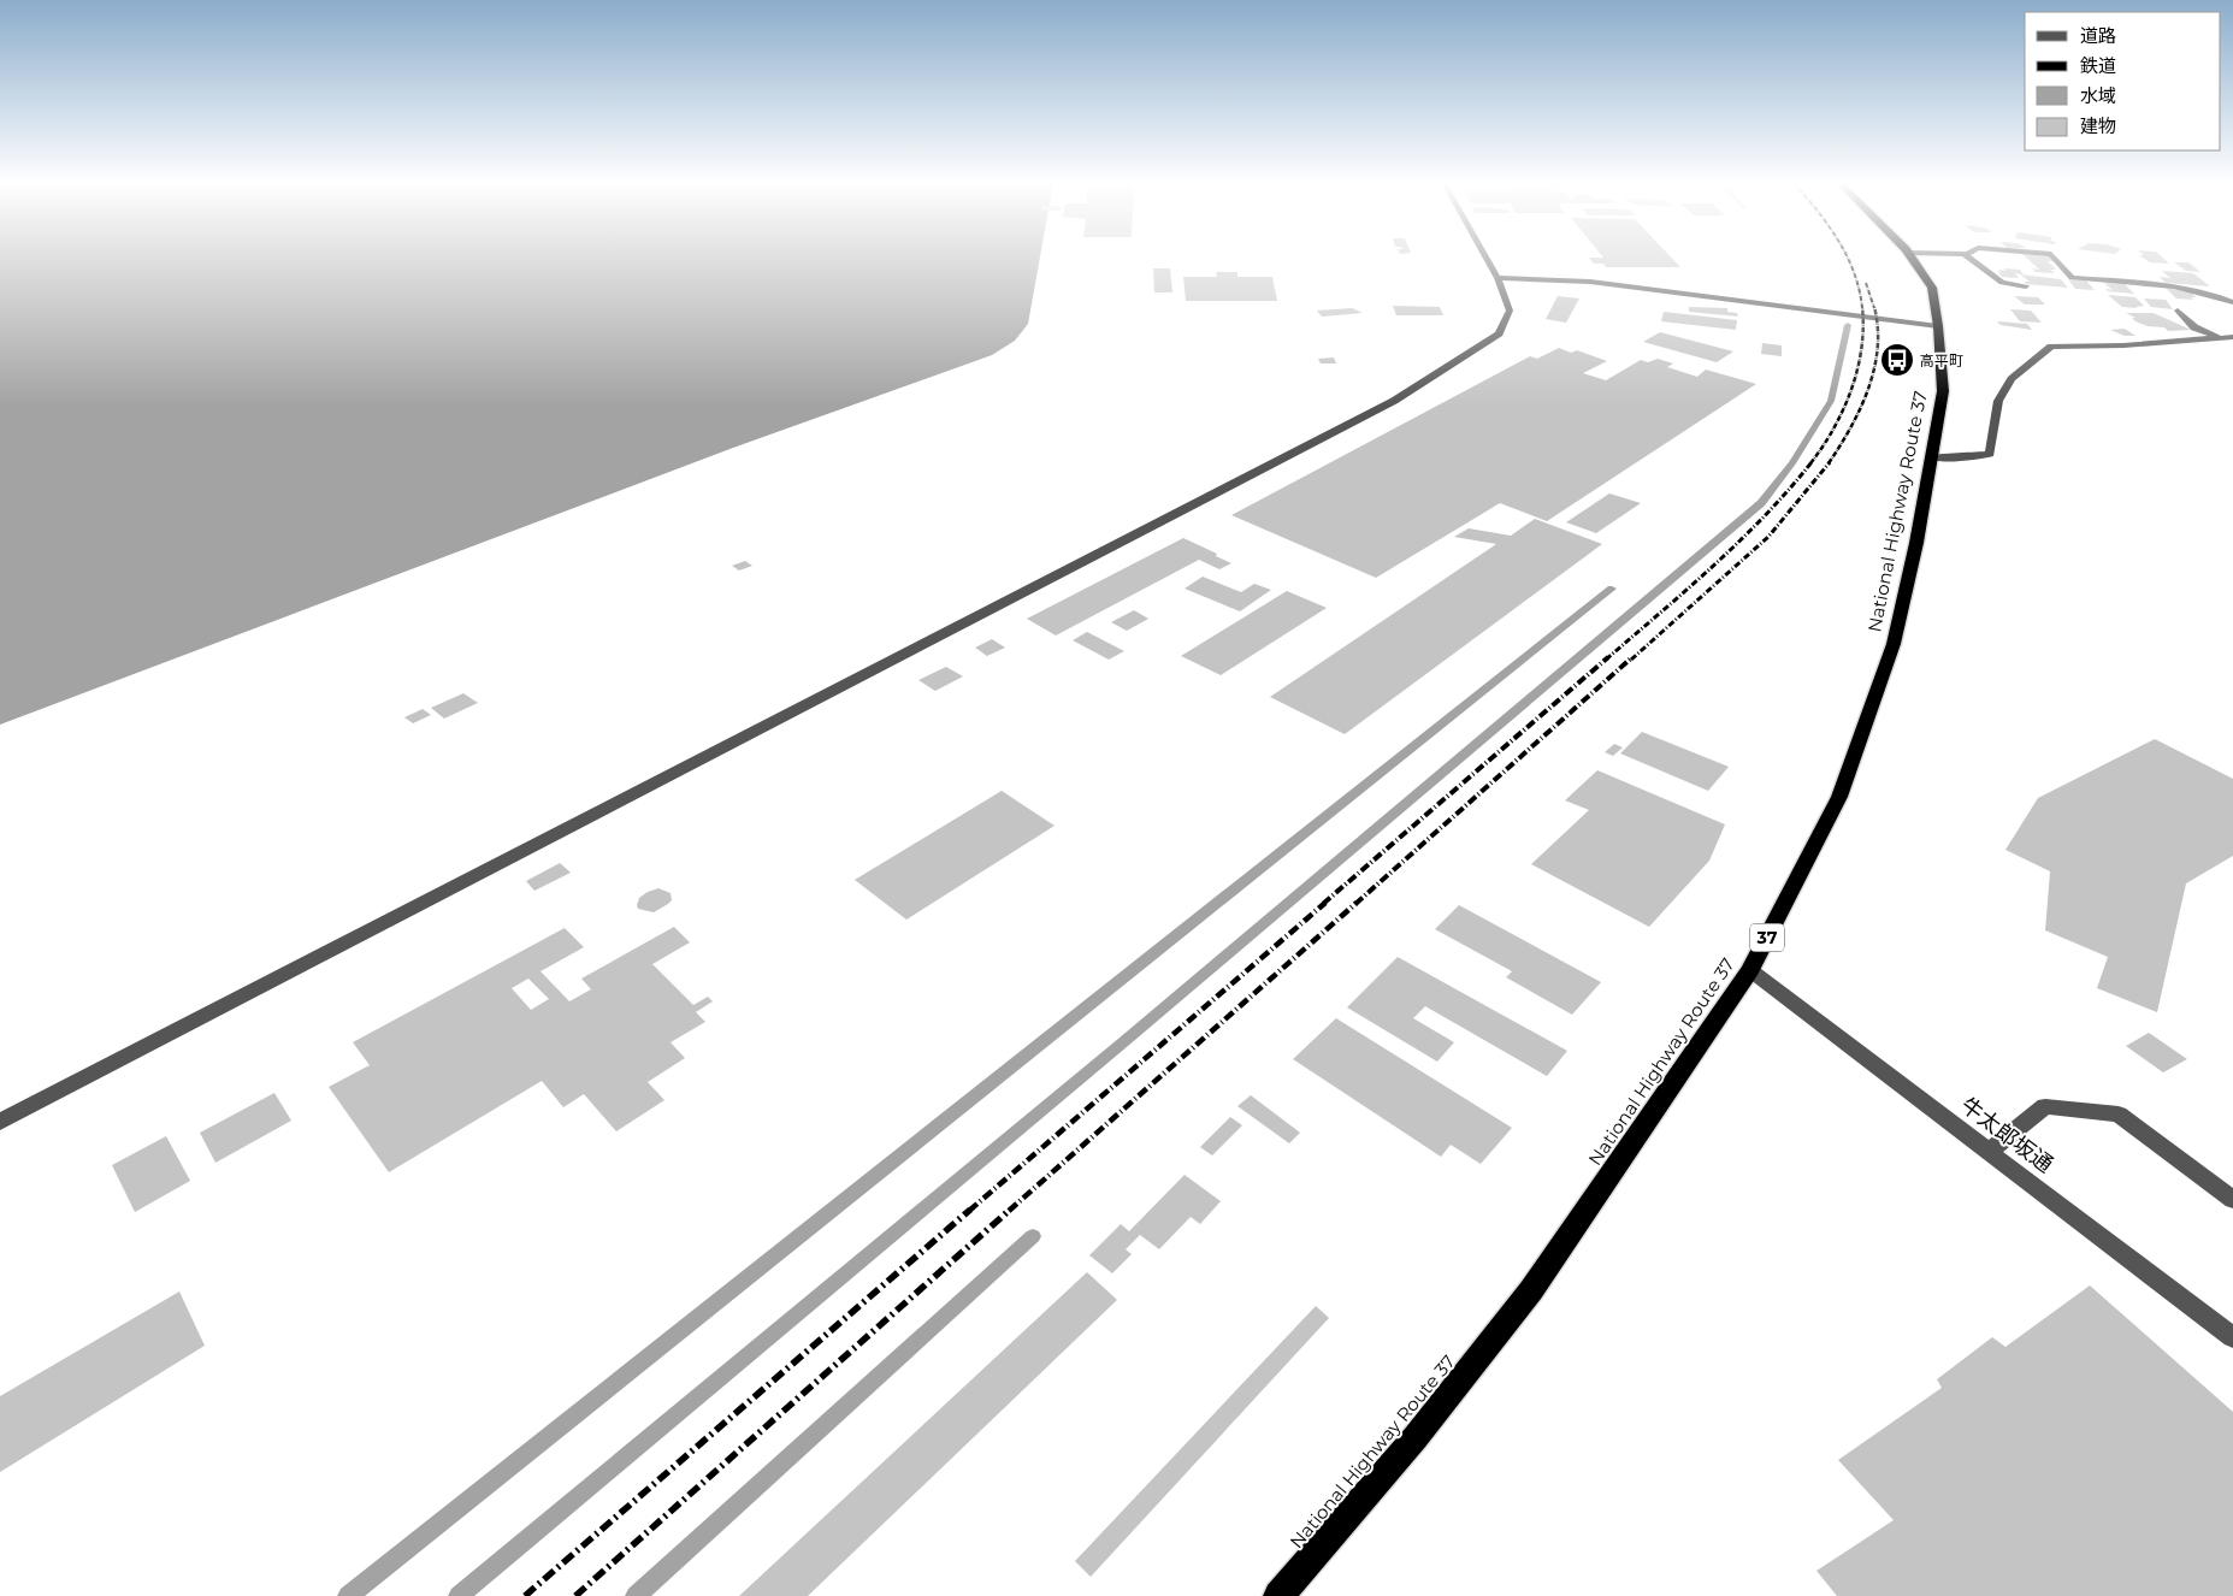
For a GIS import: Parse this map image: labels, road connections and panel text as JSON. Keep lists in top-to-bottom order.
{
  "streets": {
    "highway": ["National Highway Route 37", "37"],
    "street": ["牛太郎坂通"]
  },
  "crossings": [
    ["National Highway Route 37", "牛太郎坂通"]
  ],
  "places": {
    "bus stop": ["高平町"]
  },
  "legend": [
    "道路",
    "鉄道",
    "水域",
    "建物"
  ]
}
